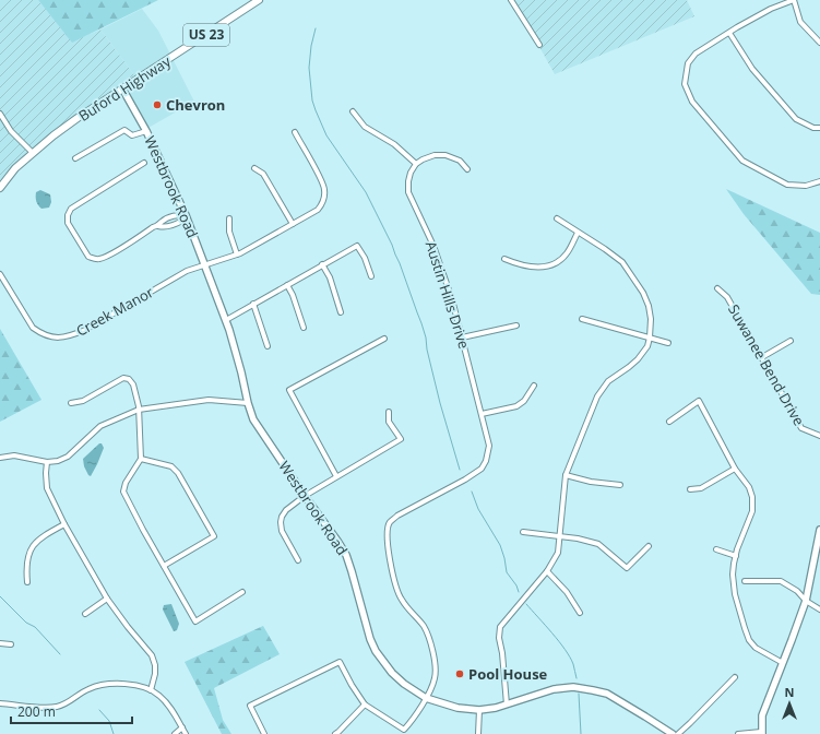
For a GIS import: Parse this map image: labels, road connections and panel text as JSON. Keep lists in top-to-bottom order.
{
  "streets": {
    "main road": ["US 23", "Buford Highway"],
    "street": [
      "Westbrook Road",
      "Austin Hills Drive",
      "Creek Manor",
      "Suwanee Bend Drive"
    ]
  },
  "crossings": [
    ["Buford Highway", "Westbrook Road"],
    ["Westbrook Road", "Austin Hills Drive"],
    ["Westbrook Road", "Creek Manor"]
  ],
  "places": ["Chevron", "Pool House"],
  "scale_bar": "200 m",
  "north": "top"
}
